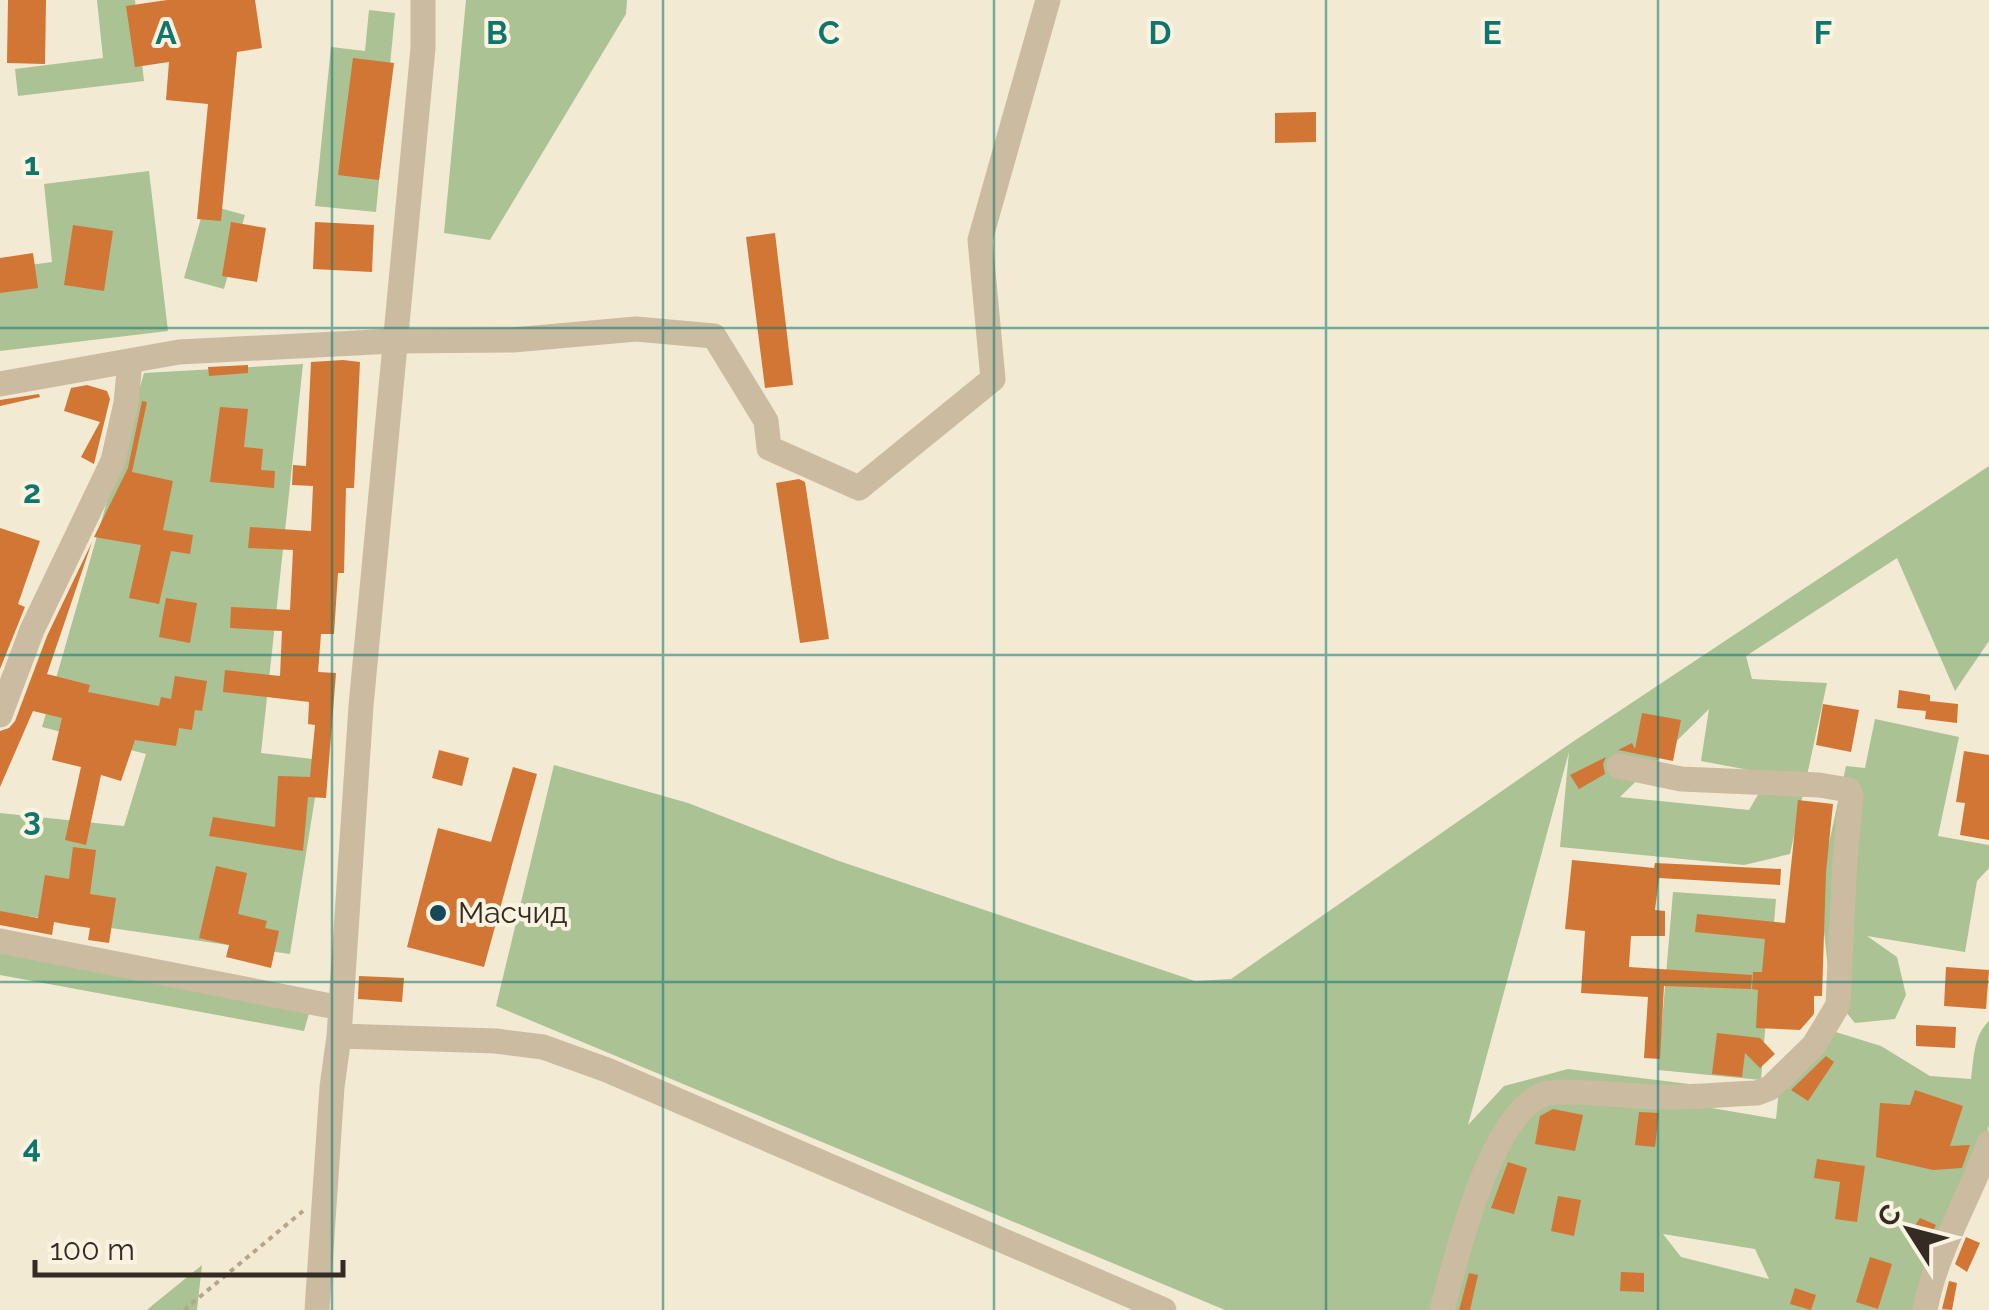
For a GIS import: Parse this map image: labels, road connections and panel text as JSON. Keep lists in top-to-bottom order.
{
  "places": ["Масчид"],
  "scale_bar": "100 m",
  "north": "top left",
  "grid": {
    "columns": [
      "A",
      "B",
      "C",
      "D",
      "E",
      "F"
    ],
    "rows": [
      "1",
      "2",
      "3",
      "4"
    ]
  }
}
